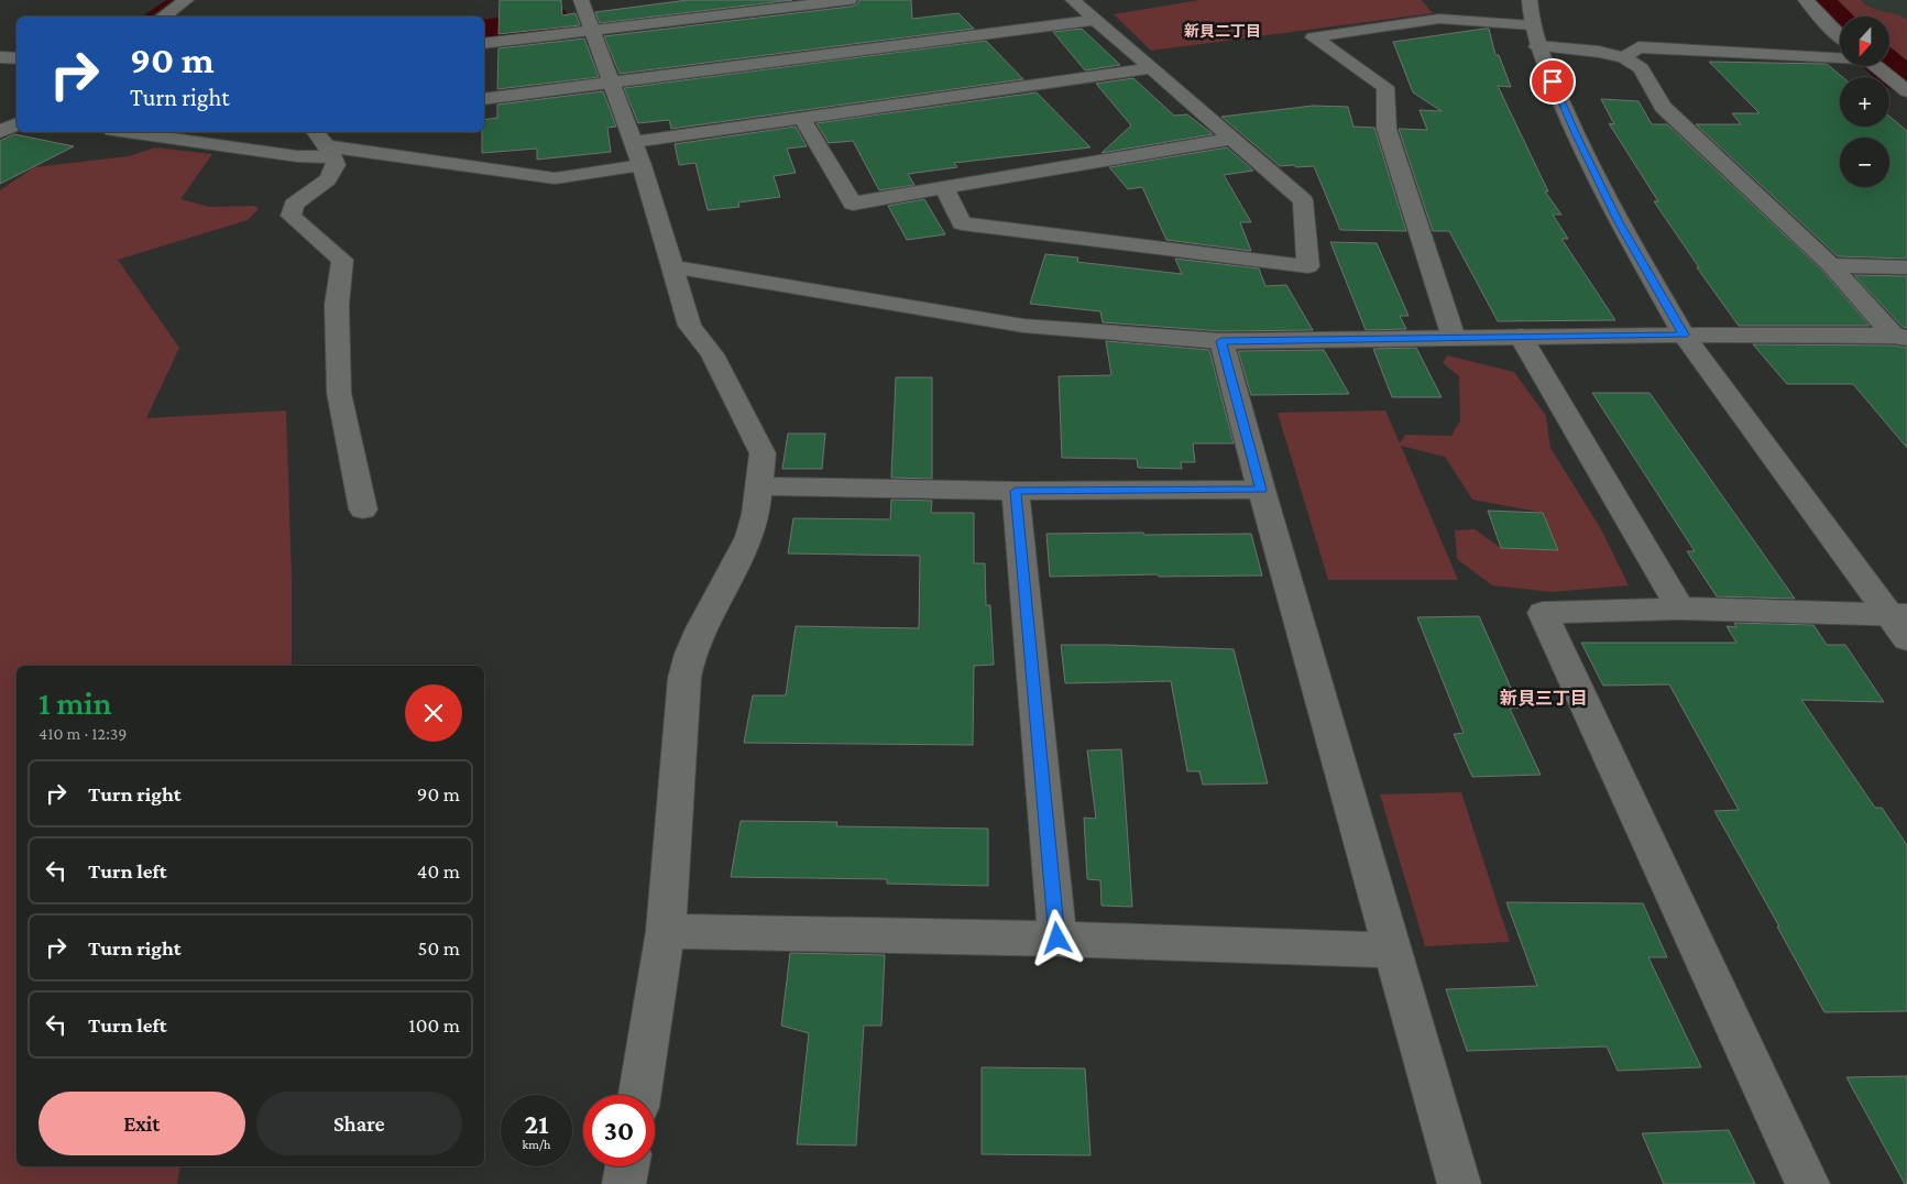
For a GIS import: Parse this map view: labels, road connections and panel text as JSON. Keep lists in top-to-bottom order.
{
  "districts": ["新貝二丁目", "新貝三丁目"],
  "north": "bottom",
  "page": {
    "map_buttons": ["+", "−"],
    "turn": ["90 m", "Turn right"],
    "heading": ["1 min", "410 m · 12:39"],
    "list": [
      {
        "name": "Turn right",
        "value": "90 m"
      },
      {
        "name": "Turn left",
        "value": "40 m"
      },
      {
        "name": "Turn right",
        "value": "50 m"
      },
      {
        "name": "Turn left",
        "value": "100 m"
      }
    ],
    "buttons": ["Exit", "Share"],
    "speed": "21 km/h",
    "limit": "30"
  }
}
